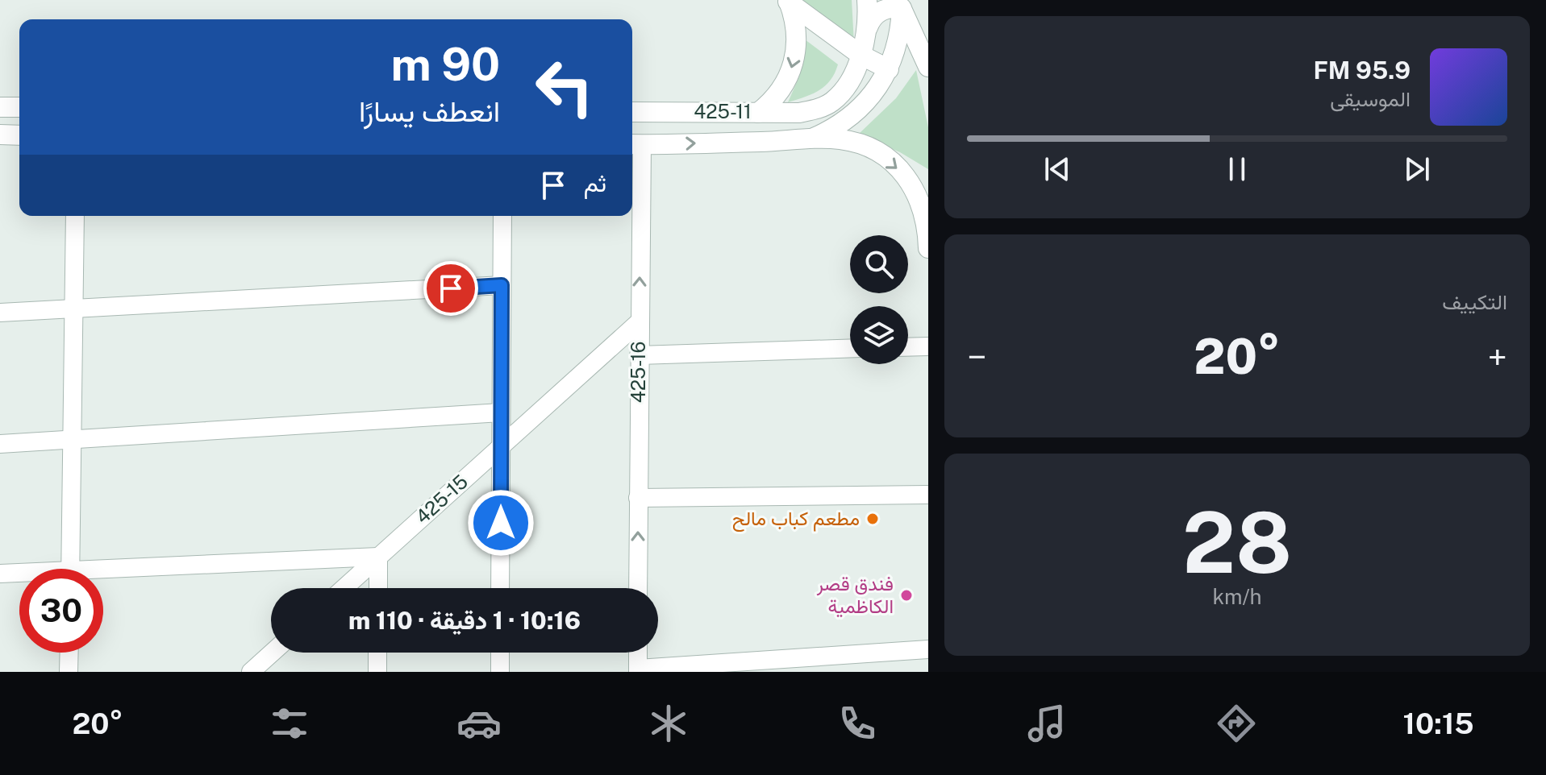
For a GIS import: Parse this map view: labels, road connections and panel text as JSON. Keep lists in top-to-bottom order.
{
  "streets": {
    "street": ["425-11", "425-16", "425-15"]
  },
  "crossings": [
    ["425-11", "425-16"],
    ["425-16", "425-15"]
  ],
  "places": ["مطعم كباب مالح", "فندق قصر الكاظمية"],
  "page": {
    "turn": ["90 m", "انعطف يسارًا"],
    "song": ["95.9 FM", "الموسيقى"],
    "then": "ثم",
    "tile": [
      "التكييف",
      ["28", "km/h"]
    ],
    "heat": ["−", "20°", "+"],
    "limit": "30",
    "trip": "10:16 · 1 دقيقة · 110 m",
    "tabs": ["10:15", "20°"]
  }
}
